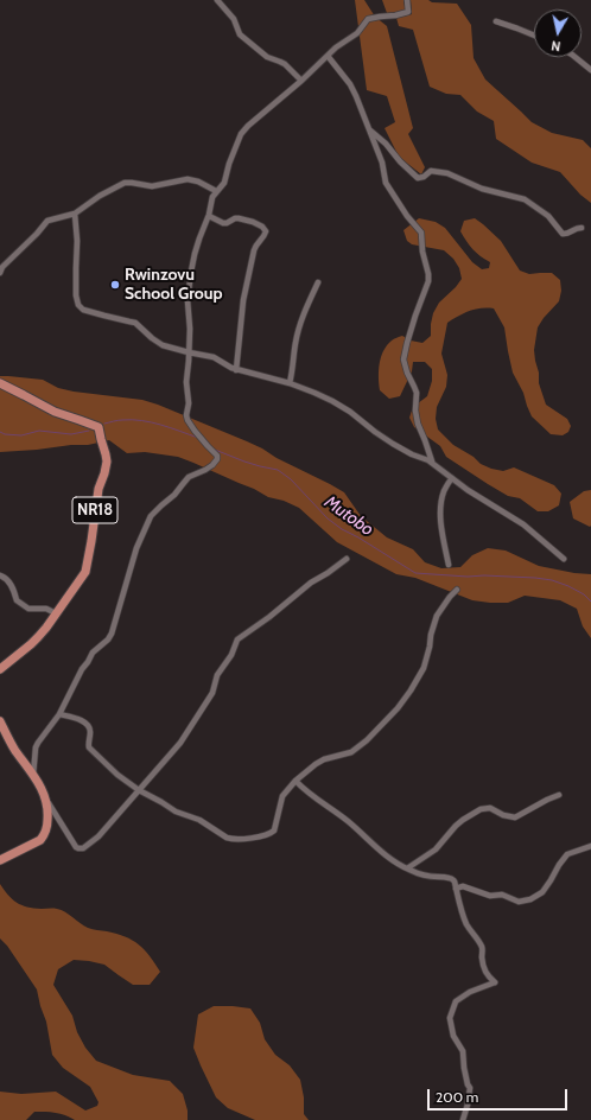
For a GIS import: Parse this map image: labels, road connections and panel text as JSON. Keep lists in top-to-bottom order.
{
  "streets": {
    "main road": ["NR18"]
  },
  "water": ["Mutobo"],
  "places": ["Rwinzovu School Group"],
  "scale_bar": "200 m",
  "north": "bottom"
}
